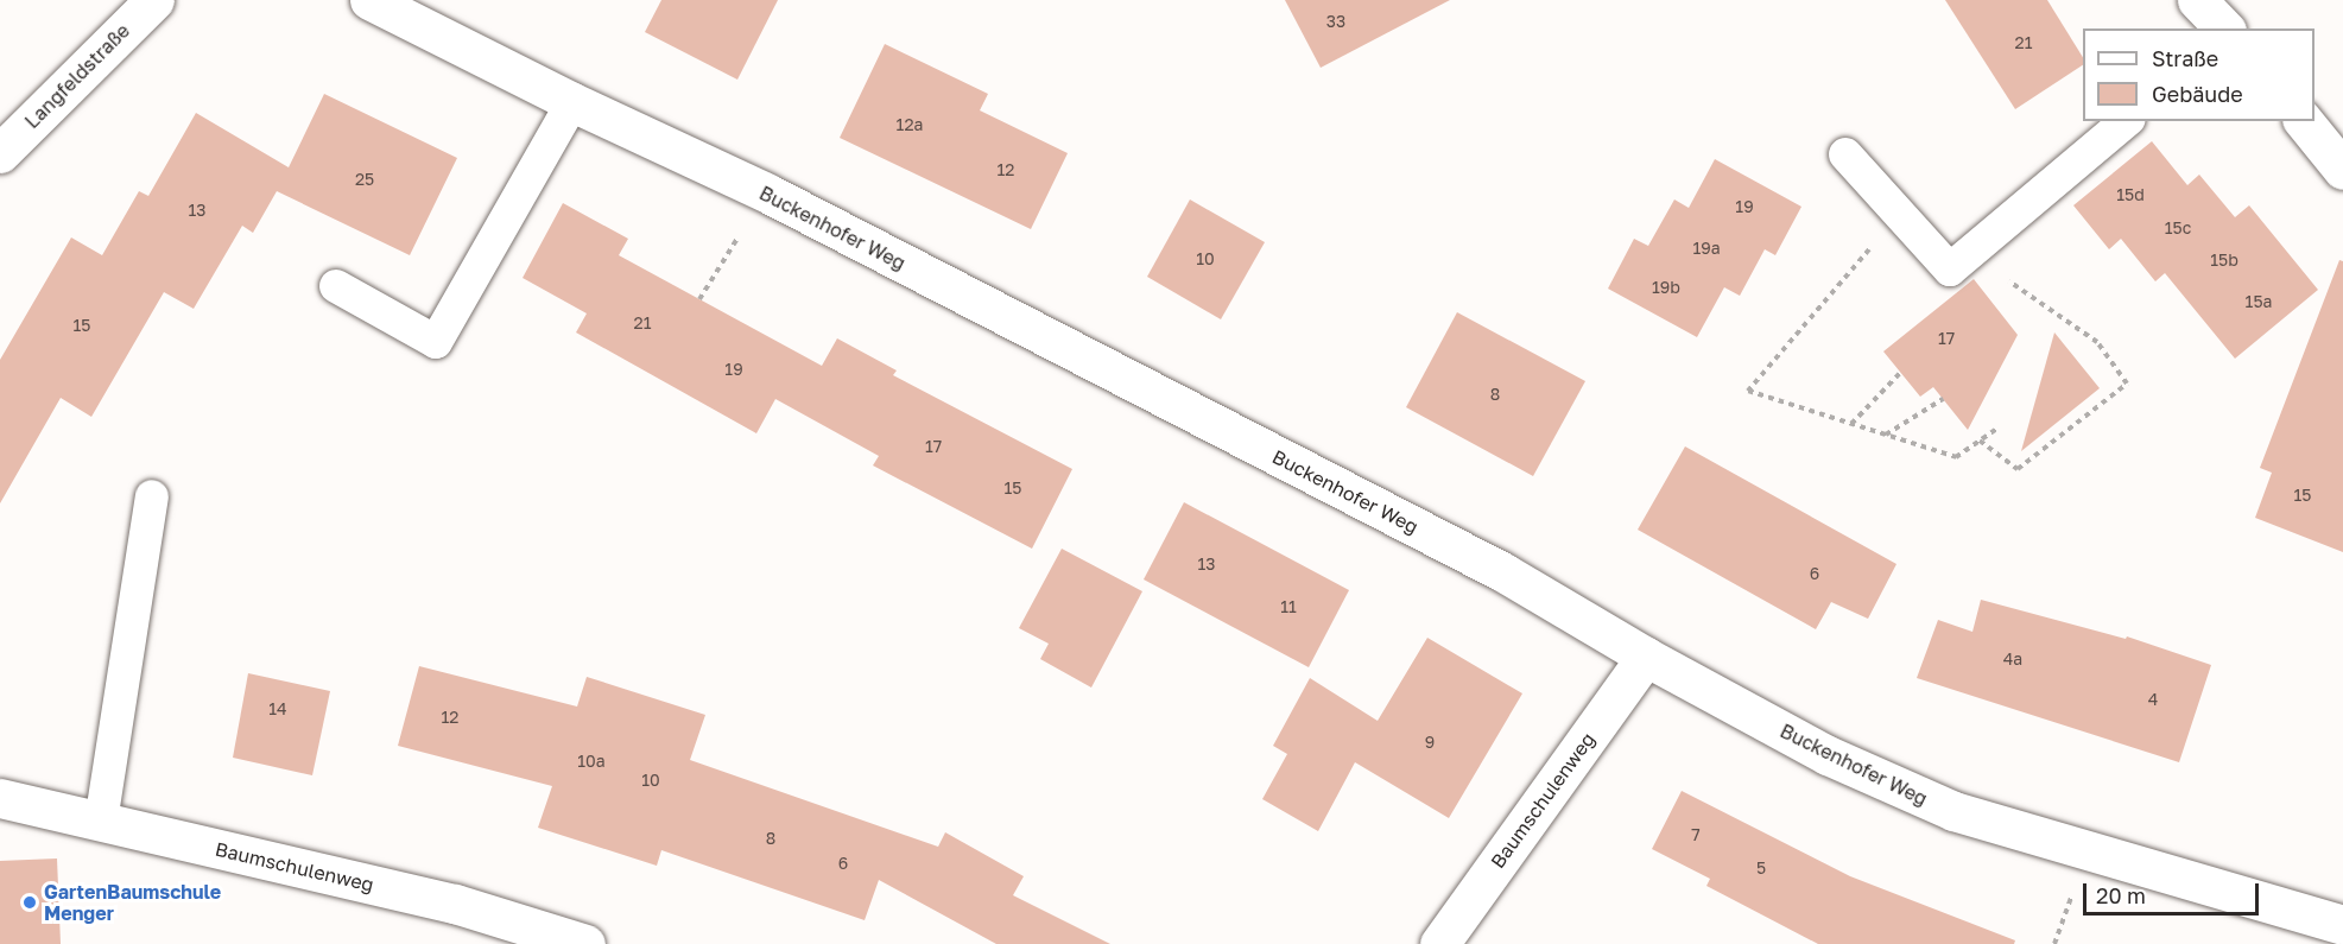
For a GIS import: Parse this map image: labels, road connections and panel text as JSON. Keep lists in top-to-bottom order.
{
  "streets": {
    "street": ["Langfeldstraße", "Buckenhofer Weg", "Baumschulenweg"]
  },
  "crossings": [
    ["Buckenhofer Weg", "Baumschulenweg"]
  ],
  "places": ["GartenBaumschule Menger"],
  "house_numbers": [
    "33",
    "21",
    "12a",
    "12",
    "25",
    "15d",
    "19",
    "13",
    "15c",
    "19a",
    "10",
    "15b",
    "19b",
    "15a",
    "21",
    "15",
    "17",
    "19",
    "8",
    "17",
    "15",
    "15",
    "13",
    "6",
    "11",
    "4a",
    "4",
    "14",
    "12",
    "9",
    "10a",
    "10",
    "7",
    "8",
    "6",
    "5"
  ],
  "legend": ["Straße", "Gebäude"],
  "scale_bar": "20 m"
}
